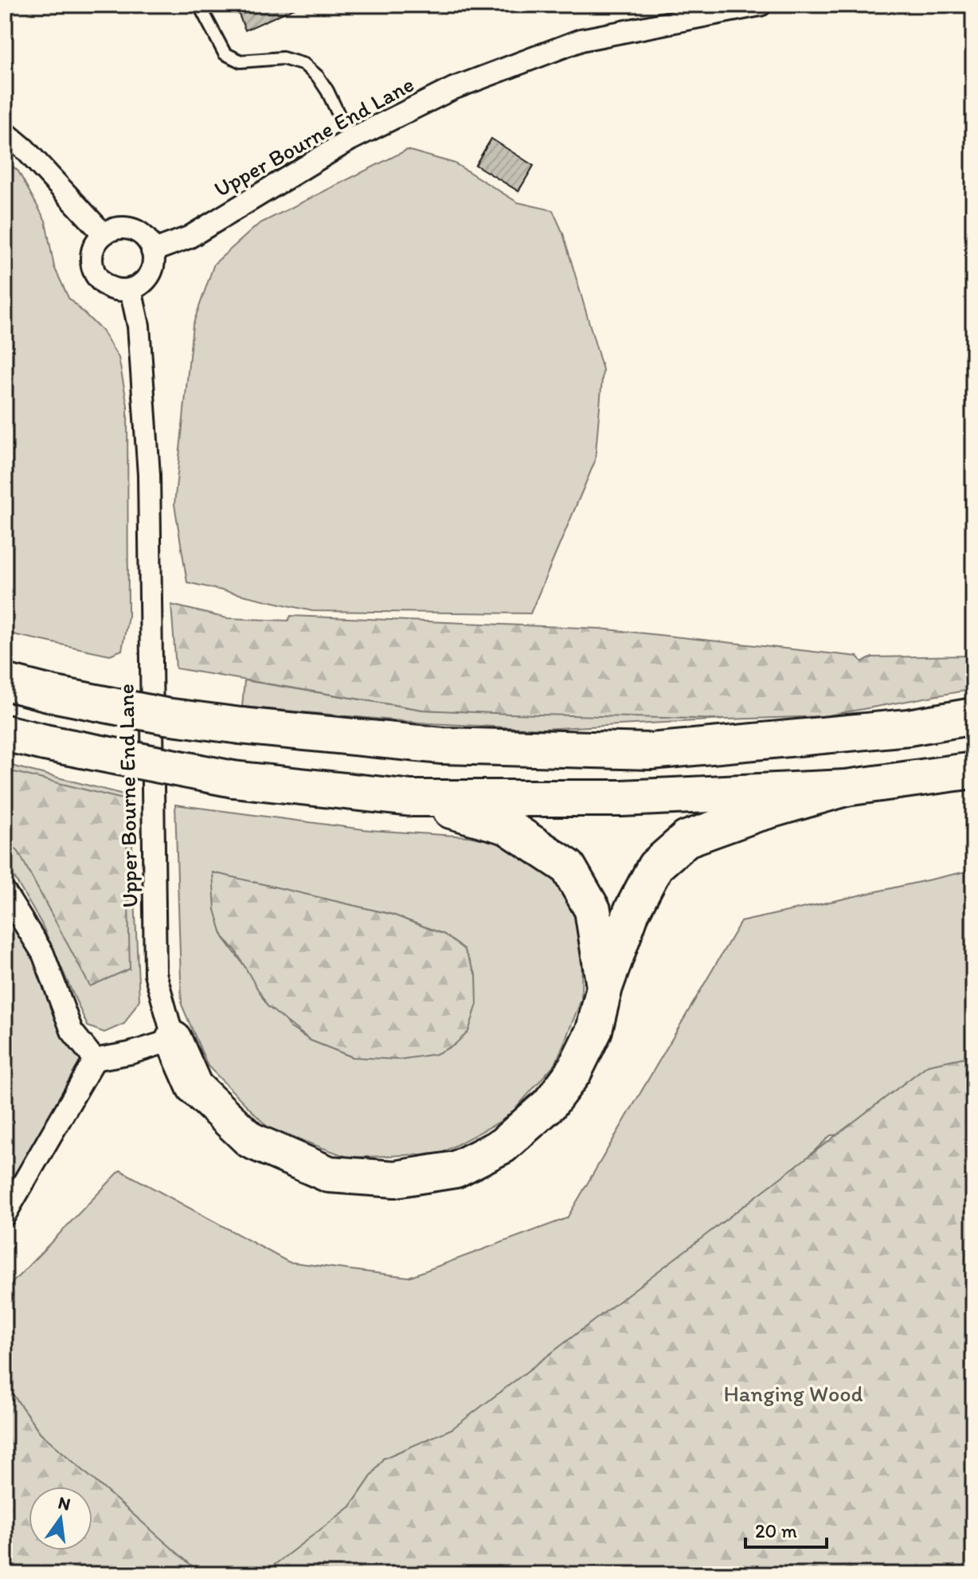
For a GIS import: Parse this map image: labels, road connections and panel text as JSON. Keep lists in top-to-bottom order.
{
  "streets": {
    "street": ["Upper Bourne End Lane"]
  },
  "parks": ["Hanging Wood"],
  "scale_bar": "20 m",
  "north": "top"
}
